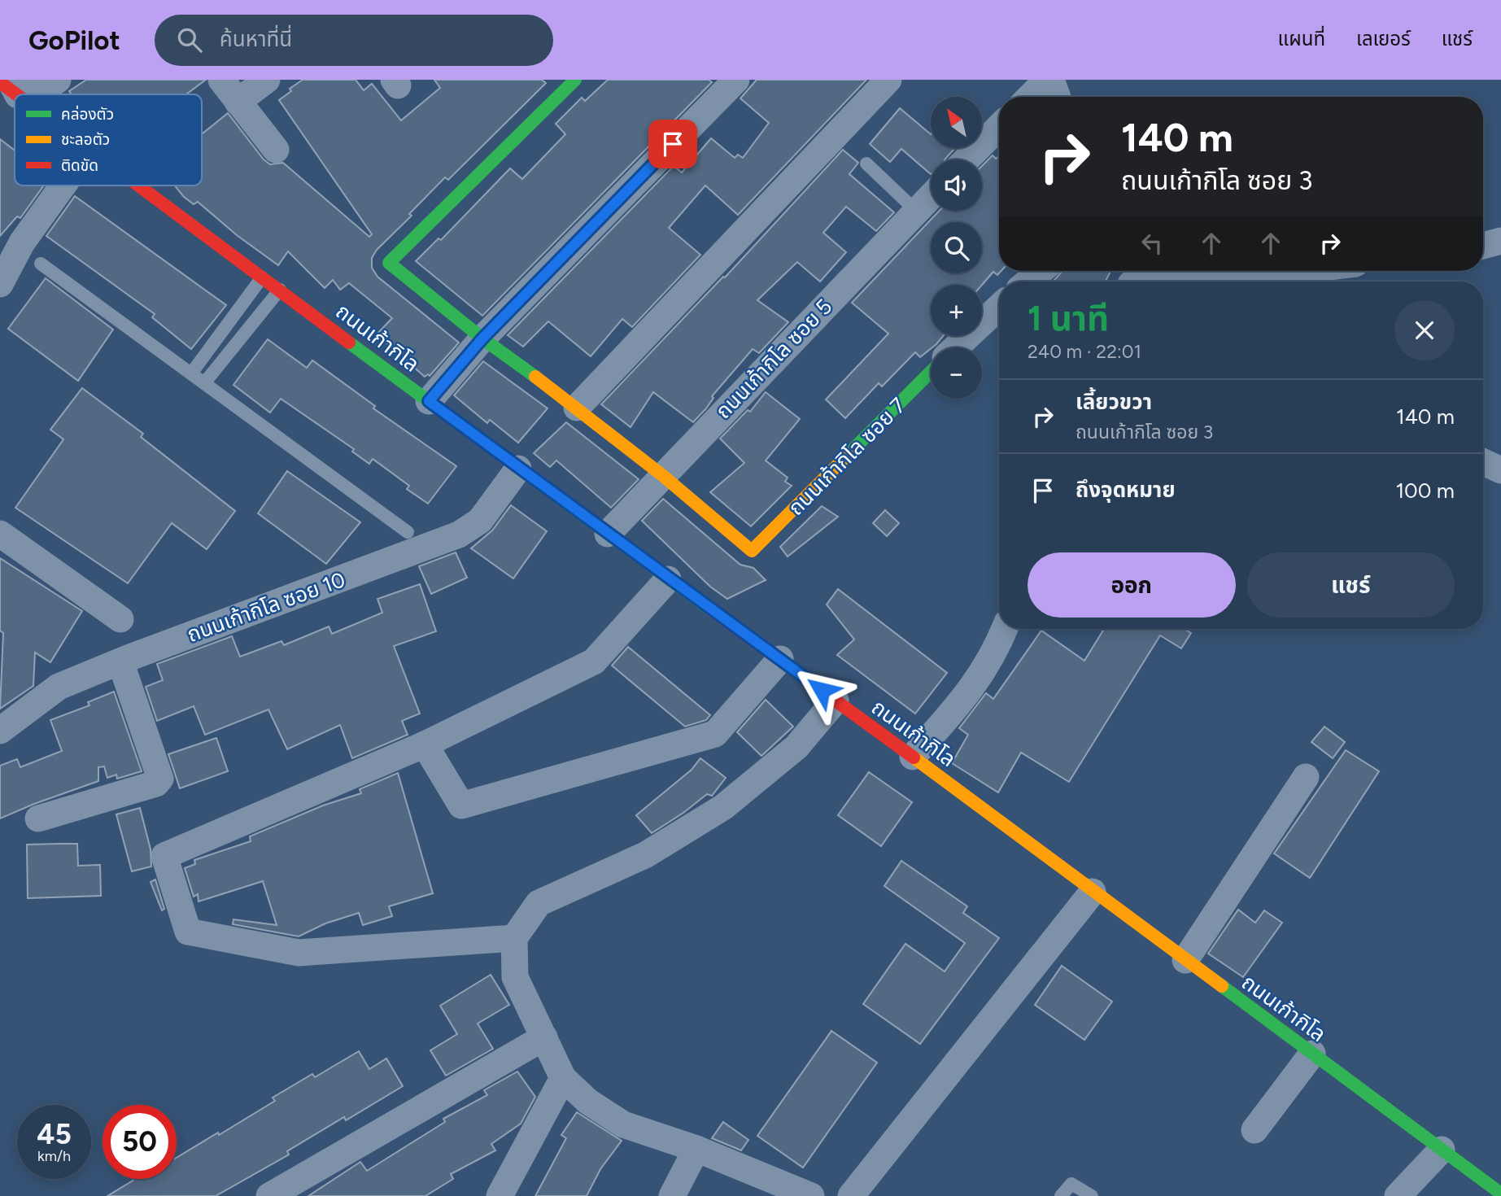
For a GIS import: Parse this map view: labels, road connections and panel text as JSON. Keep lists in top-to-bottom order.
{
  "streets": {
    "main road": ["ถนนเก้ากิโล", "ถนนเก้ากิโล ซอย 7"],
    "street": ["ถนนเก้ากิโล ซอย 5", "ถนนเก้ากิโล ซอย 10"]
  },
  "crossings": [
    ["ถนนเก้ากิโล", "ถนนเก้ากิโล ซอย 5"],
    ["ถนนเก้ากิโล", "ถนนเก้ากิโล ซอย 10"],
    ["ถนนเก้ากิโล ซอย 5", "ถนนเก้ากิโล ซอย 7"]
  ],
  "legend": ["คล่องตัว", "ชะลอตัว", "ติดขัด"],
  "north": "top left",
  "page": {
    "header": "GoPilot",
    "search": "ค้นหาที่นี่",
    "nav": ["แผนที่", "เลเยอร์", "แชร์"],
    "map_buttons": ["+", "−"],
    "turn": ["140 m", "ถนนเก้ากิโล ซอย 3"],
    "heading": ["1 นาที", "240 m · 22:01"],
    "list": [
      {
        "name": "เลี้ยวขวา",
        "note": "ถนนเก้ากิโล ซอย 3",
        "value": "140 m"
      },
      {
        "name": "ถึงจุดหมาย",
        "value": "100 m"
      }
    ],
    "buttons": ["ออก", "แชร์"],
    "speed": "45 km/h",
    "limit": "50"
  }
}
